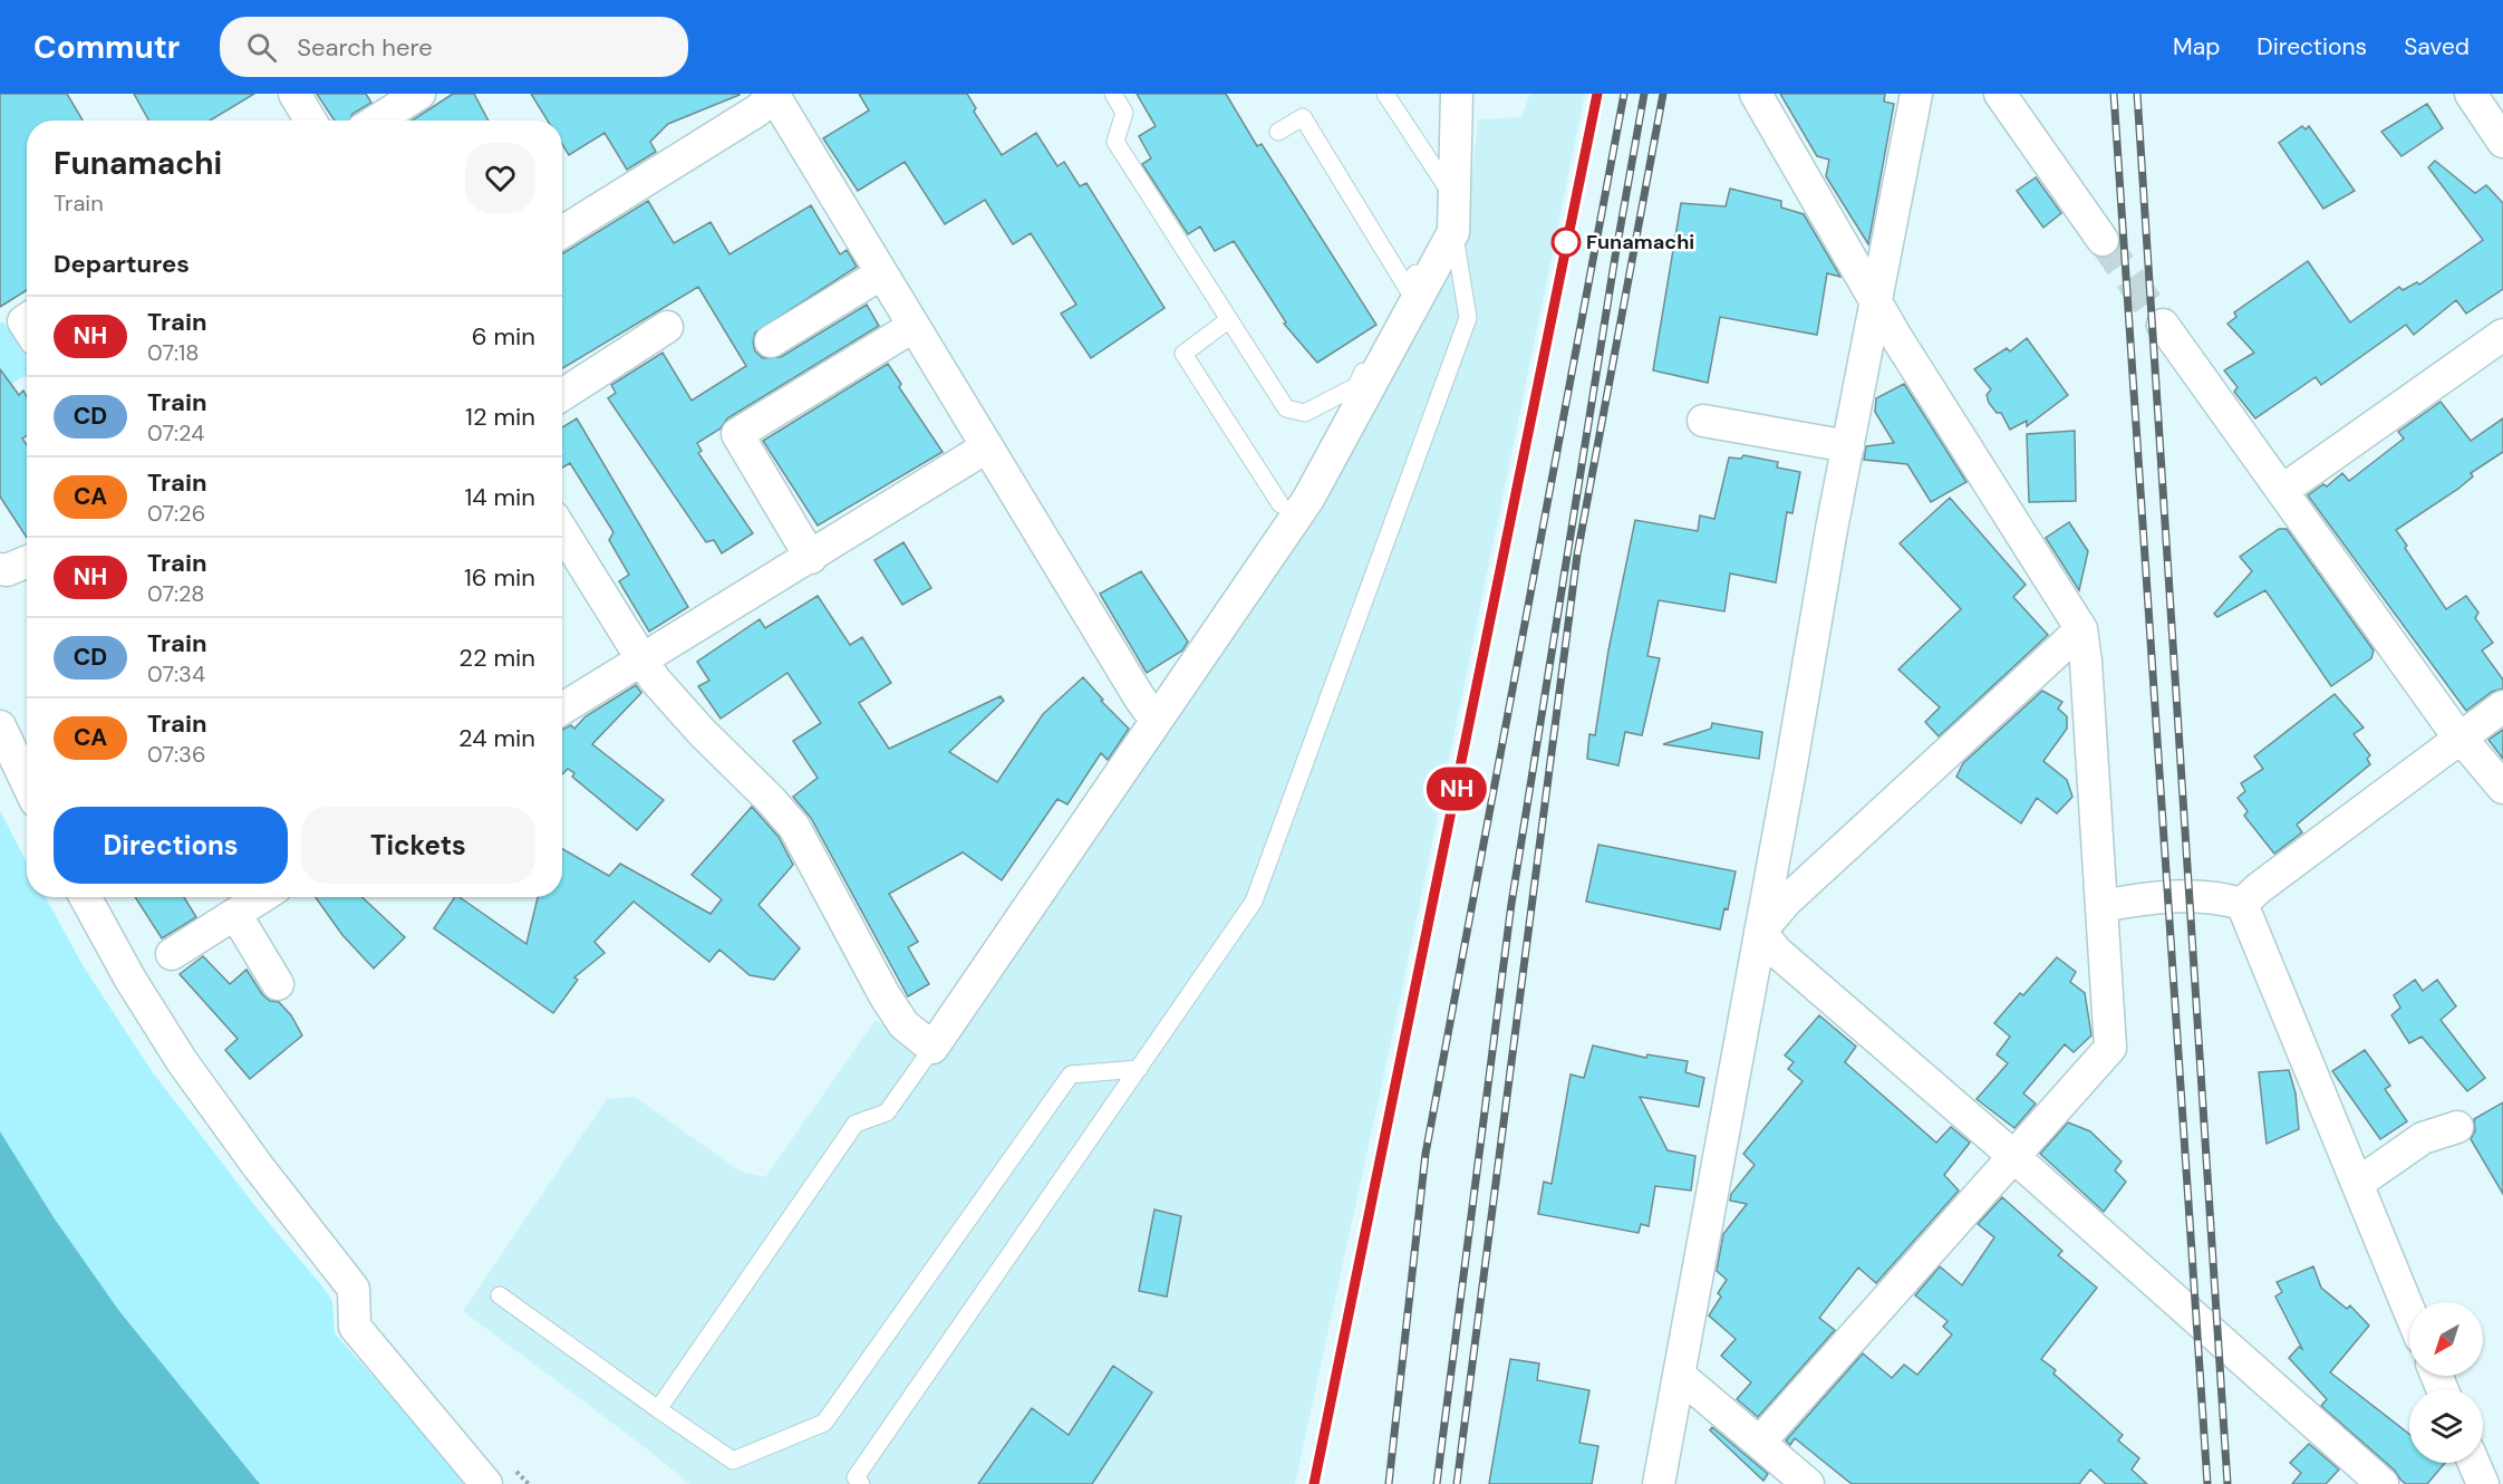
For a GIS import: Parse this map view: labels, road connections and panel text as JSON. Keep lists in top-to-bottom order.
{
  "places": ["Funamachi"],
  "north": "bottom left",
  "page": {
    "header": "Commutr",
    "search": "Search here",
    "nav": ["Map", "Directions", "Saved"],
    "on_map": "NH",
    "heading": [
      ["Funamachi", "Train"],
      "Departures"
    ],
    "list": [
      {
        "mark": "NH",
        "name": "Train",
        "note": "07:18",
        "value": "6 min"
      },
      {
        "mark": "CD",
        "name": "Train",
        "note": "07:24",
        "value": "12 min"
      },
      {
        "mark": "CA",
        "name": "Train",
        "note": "07:26",
        "value": "14 min"
      },
      {
        "mark": "NH",
        "name": "Train",
        "note": "07:28",
        "value": "16 min"
      },
      {
        "mark": "CD",
        "name": "Train",
        "note": "07:34",
        "value": "22 min"
      },
      {
        "mark": "CA",
        "name": "Train",
        "note": "07:36",
        "value": "24 min"
      }
    ],
    "buttons": ["Directions", "Tickets"]
  }
}
